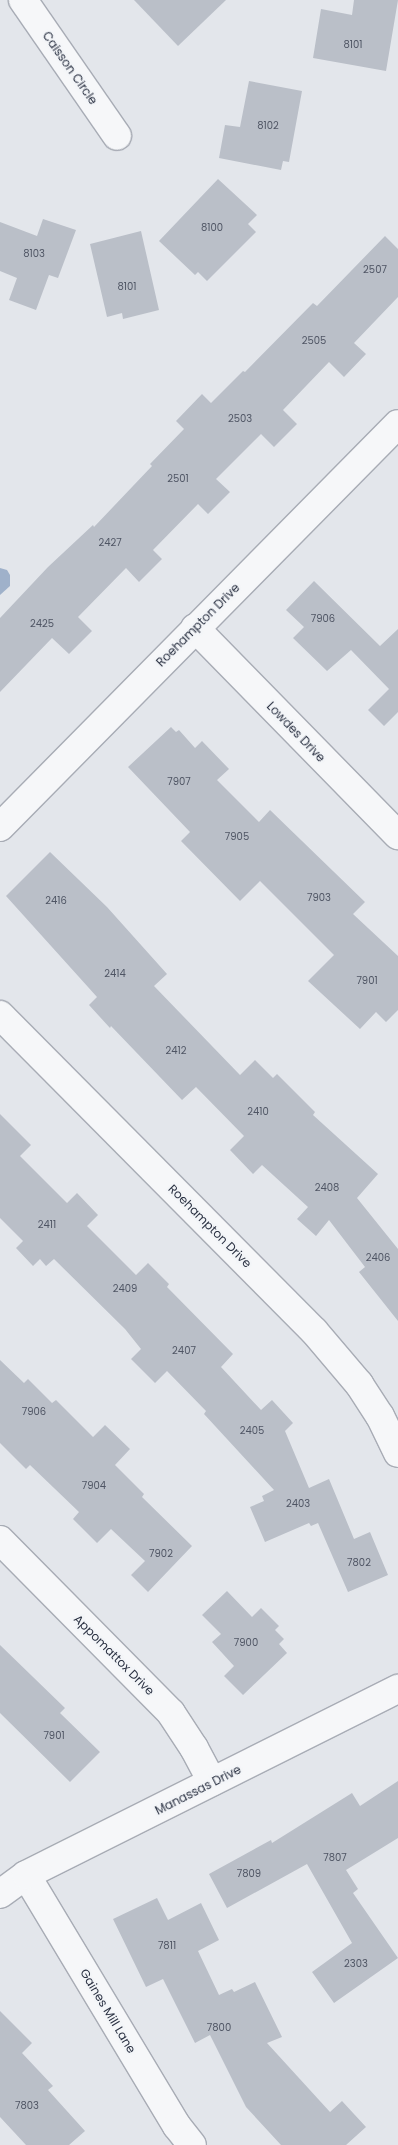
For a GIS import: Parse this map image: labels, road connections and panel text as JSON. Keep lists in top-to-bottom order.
{
  "streets": {
    "street": [
      "Caisson Circle",
      "Roehampton Drive",
      "Lowdes Drive",
      "Appomattox Drive",
      "Manassas Drive",
      "Gaines Mill Lane"
    ]
  },
  "crossings": [
    ["Roehampton Drive", "Lowdes Drive"],
    ["Appomattox Drive", "Manassas Drive"],
    ["Manassas Drive", "Gaines Mill Lane"]
  ],
  "house_numbers": [
    "8101",
    "8102",
    "8100",
    "8103",
    "2507",
    "8101",
    "2505",
    "2503",
    "2501",
    "2427",
    "7906",
    "2425",
    "7907",
    "7905",
    "7903",
    "2416",
    "2414",
    "7901",
    "2412",
    "2410",
    "2408",
    "2411",
    "2406",
    "2409",
    "2407",
    "7906",
    "2405",
    "7904",
    "2403",
    "7902",
    "7802",
    "7900",
    "7901",
    "7807",
    "7809",
    "7811",
    "2303",
    "7800",
    "7803"
  ]
}
